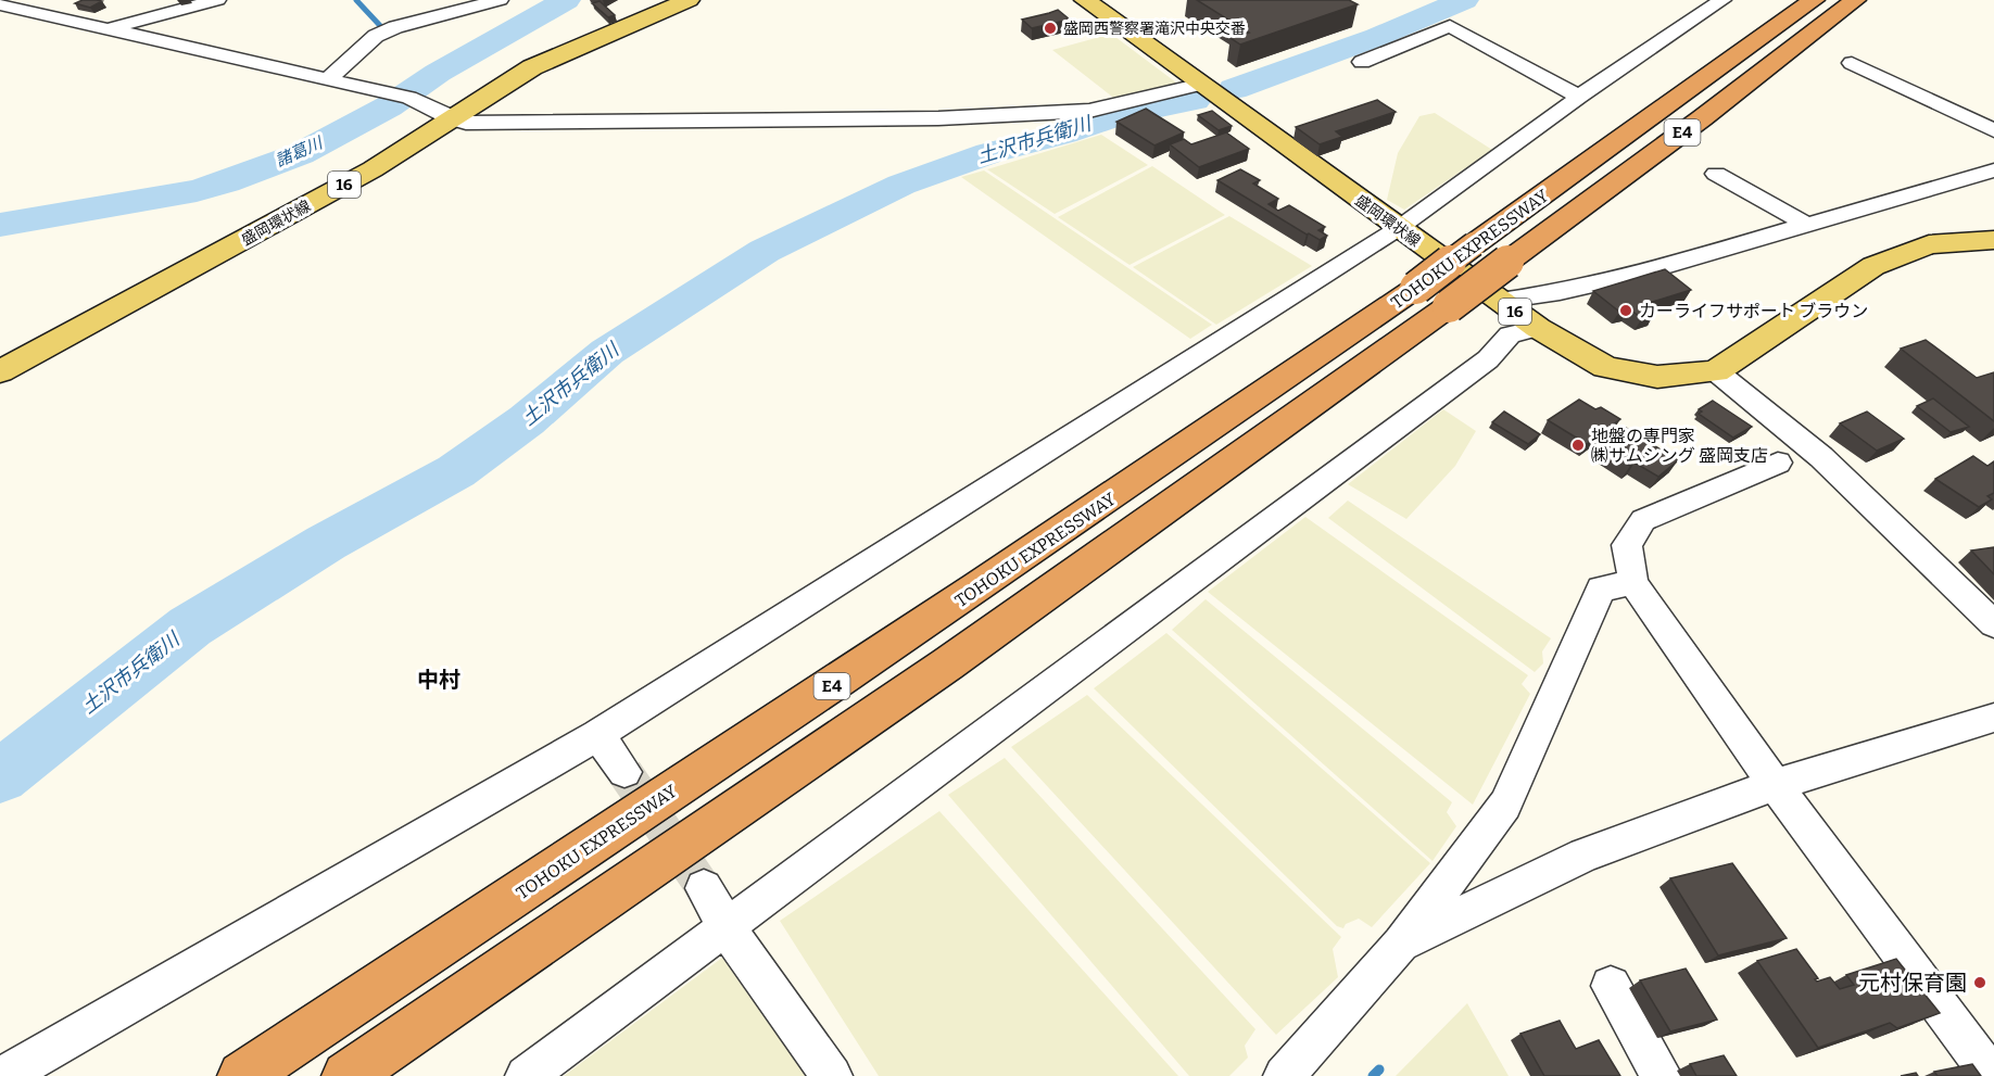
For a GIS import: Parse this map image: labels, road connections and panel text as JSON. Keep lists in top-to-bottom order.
{
  "streets": {
    "highway": ["E4", "TOHOKU EXPRESSWAY"],
    "main road": ["16", "盛岡環状線"]
  },
  "districts": ["中村"],
  "water": ["土沢市兵衛川", "諸葛川"],
  "places": [
    "盛岡西警察署滝沢中央交番",
    "カーライフサポート ブラウン",
    "地盤の専門家 ㈱サムシング 盛岡支店",
    "元村保育園"
  ]
}
